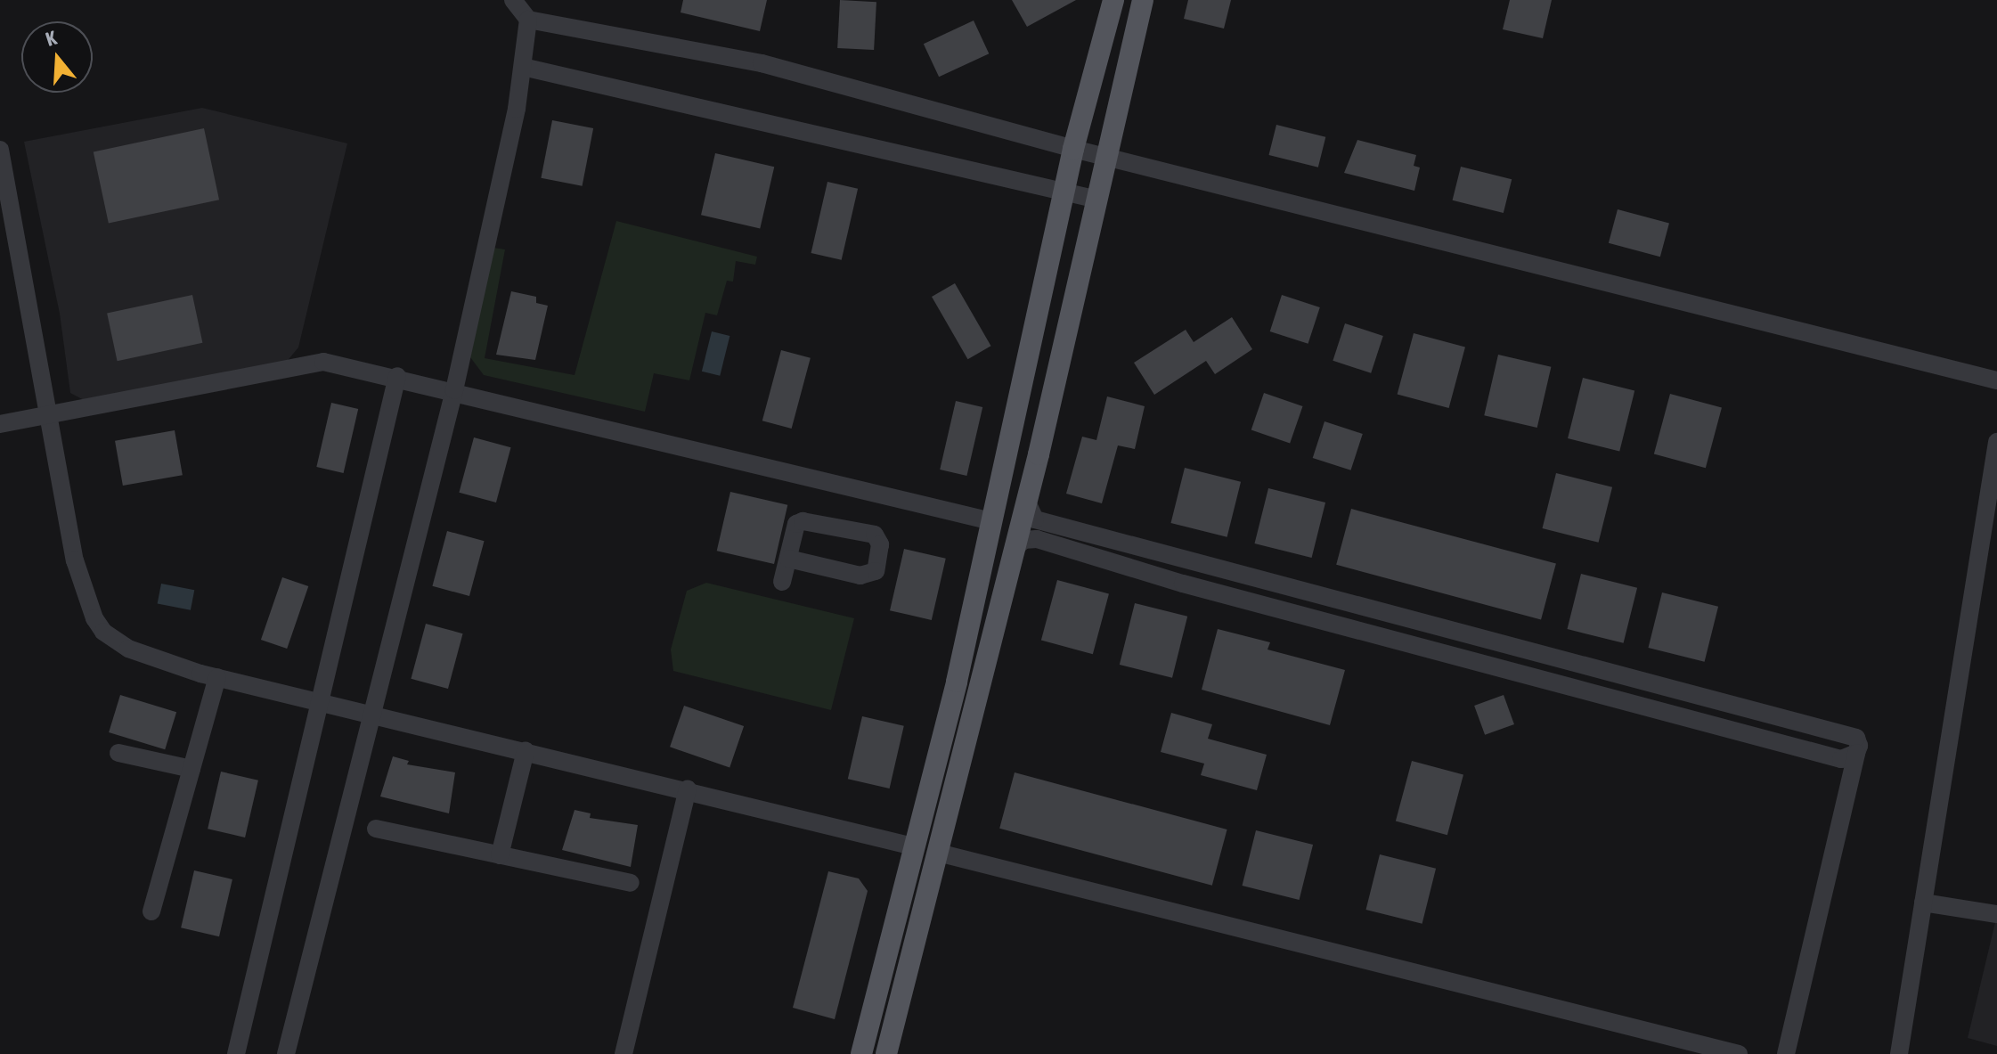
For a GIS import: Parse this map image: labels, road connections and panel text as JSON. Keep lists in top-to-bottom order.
{
  "north": "top"
}
